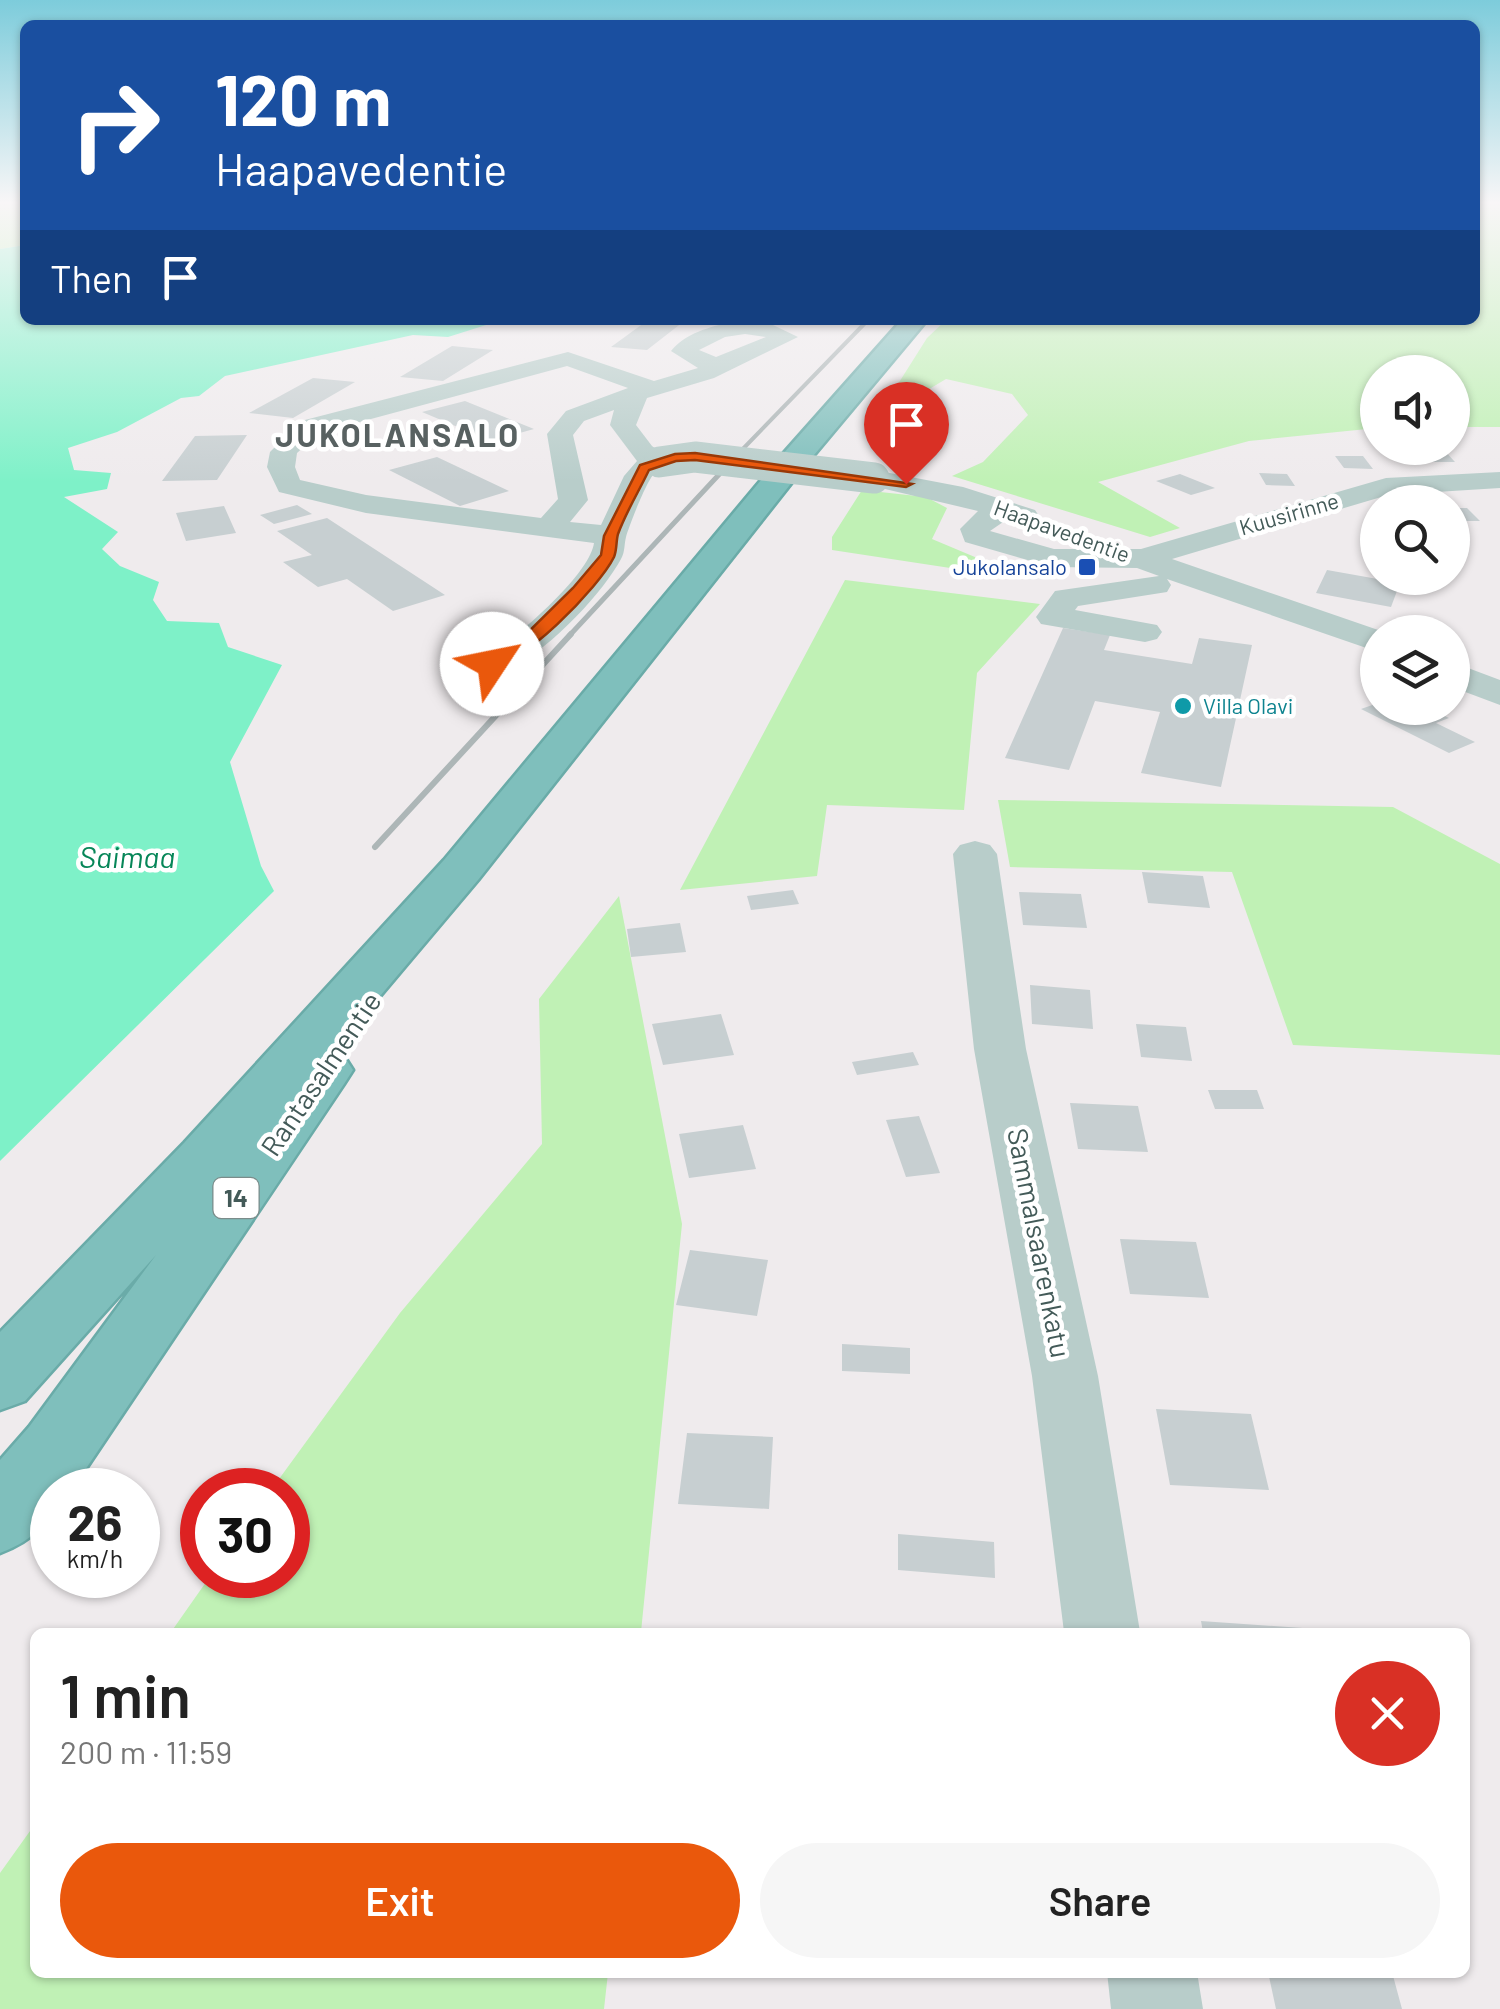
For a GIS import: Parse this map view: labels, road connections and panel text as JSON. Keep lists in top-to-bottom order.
{
  "streets": {
    "highway": ["Rantasalmentie", "14"],
    "street": ["Kuusirinne", "Haapavedentie", "Sammalsaarenkatu"]
  },
  "crossings": [
    ["Kuusirinne", "Haapavedentie"]
  ],
  "districts": ["JUKOLANSALO"],
  "water": ["Saimaa"],
  "places": {
    "transit": ["Jukolansalo"],
    "other": ["Villa Olavi"]
  },
  "page": {
    "turn": ["120 m", "Haapavedentie"],
    "then": "Then",
    "speed": "26 km/h",
    "limit": "30",
    "heading": ["1 min", "200 m · 11:59"],
    "buttons": ["Exit", "Share"]
  }
}
